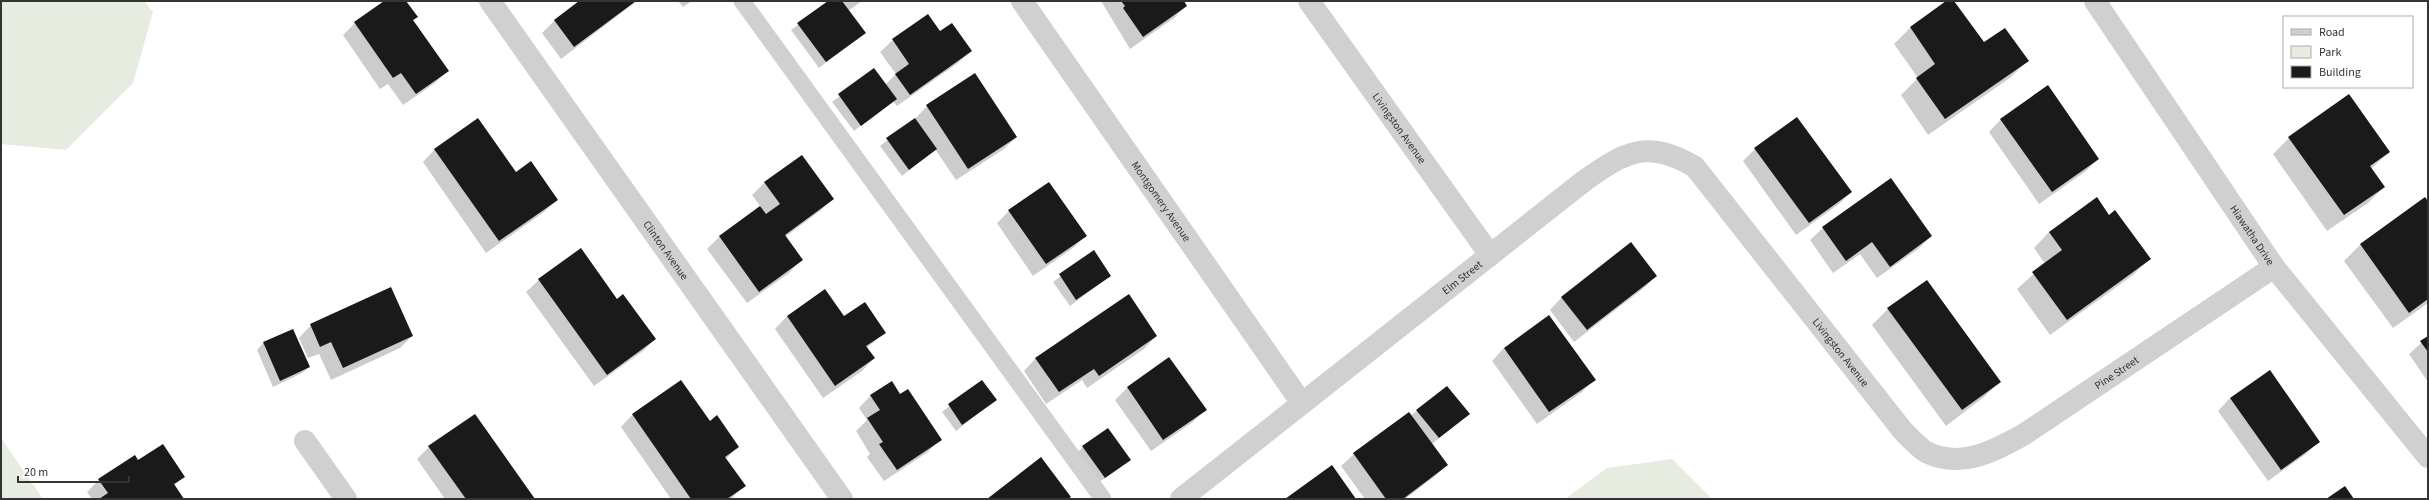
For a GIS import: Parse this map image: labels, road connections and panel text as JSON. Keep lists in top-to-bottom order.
{
  "streets": {
    "street": [
      "Livingston Avenue",
      "Montgomery Avenue",
      "Hiawatha Drive",
      "Clinton Avenue",
      "Elm Street",
      "Pine Street"
    ]
  },
  "crossings": [
    ["Livingston Avenue", "Elm Street"],
    ["Livingston Avenue", "Pine Street"],
    ["Montgomery Avenue", "Elm Street"],
    ["Hiawatha Drive", "Pine Street"]
  ],
  "legend": ["Road", "Park", "Building"],
  "scale_bar": "20 m"
}
